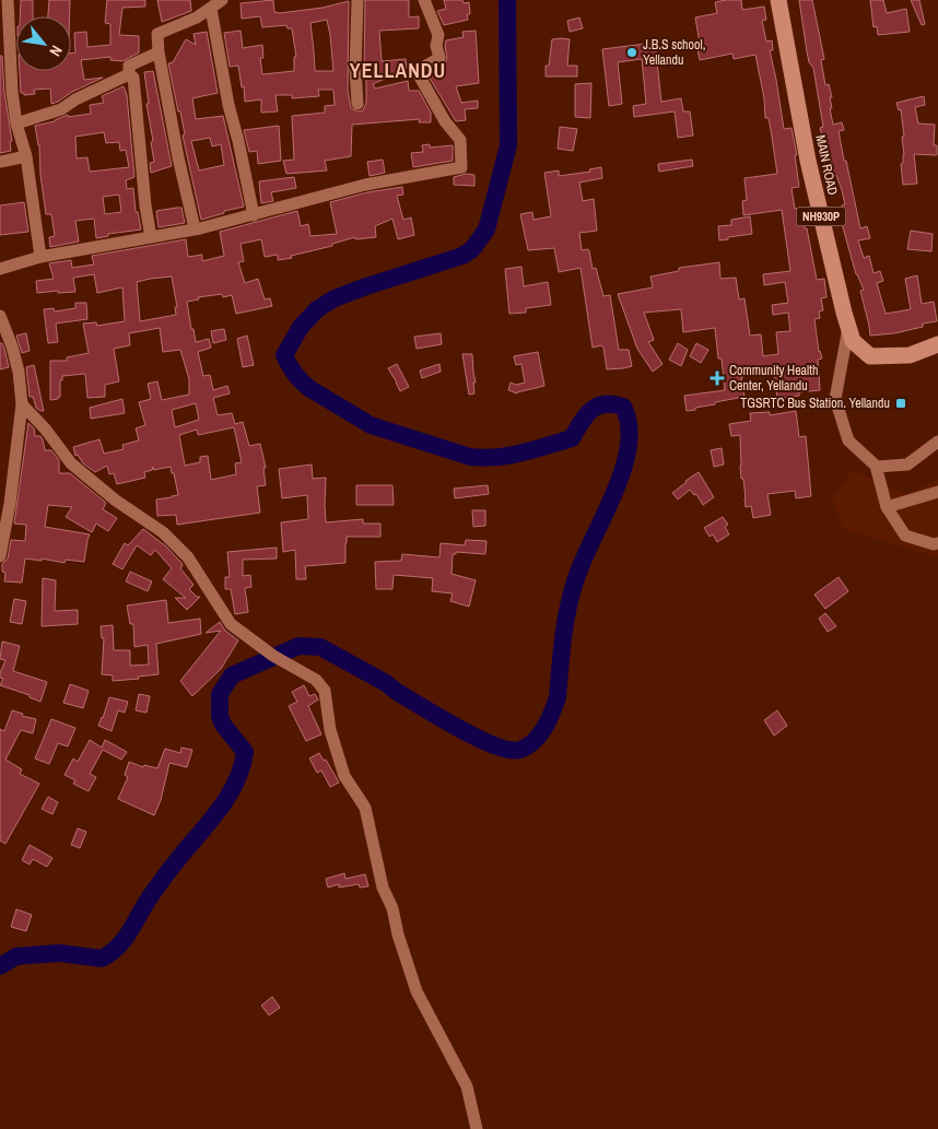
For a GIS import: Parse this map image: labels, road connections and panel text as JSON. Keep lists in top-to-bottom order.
{
  "streets": {
    "highway": ["MAIN ROAD", "NH930P"]
  },
  "districts": ["YELLANDU"],
  "places": {
    "other": ["J.B.S school, Yellandu"],
    "health": ["Community Health Center, Yellandu"],
    "transit": ["TGSRTC Bus Station. Yellandu"]
  },
  "north": "bottom right"
}
